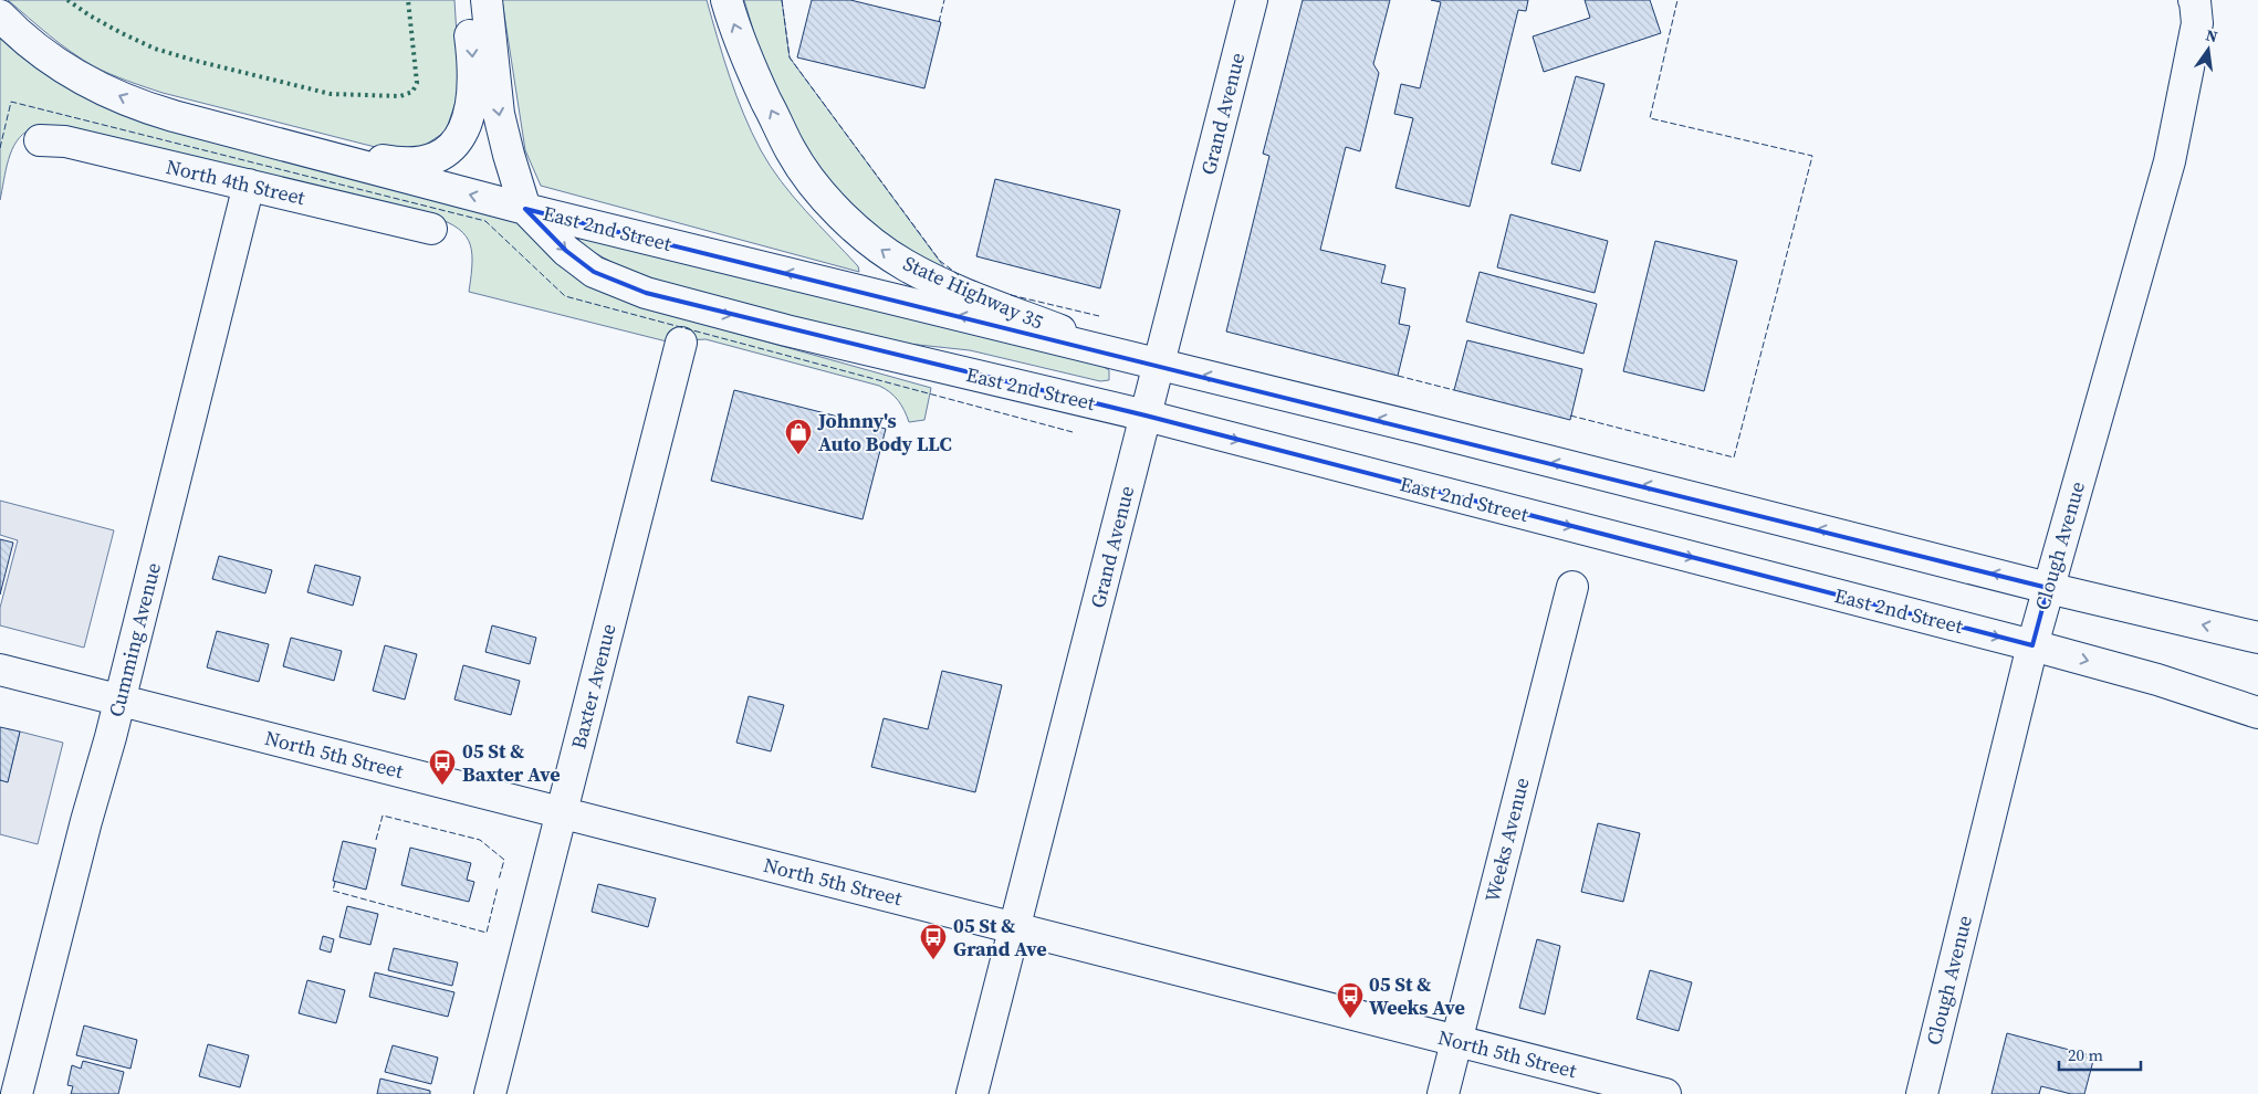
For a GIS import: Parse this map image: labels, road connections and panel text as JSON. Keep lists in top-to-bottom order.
{
  "streets": {
    "main road": [
      "Grand Avenue",
      "North 4th Street",
      "East 2nd Street",
      "State Highway 35",
      "Clough Avenue",
      "Cumming Avenue",
      "Baxter Avenue",
      "North 5th Street",
      "Weeks Avenue"
    ]
  },
  "crossings": [
    ["Grand Avenue", "East 2nd Street"],
    ["Grand Avenue", "North 5th Street"],
    ["North 4th Street", "Cumming Avenue"],
    ["East 2nd Street", "State Highway 35"],
    ["East 2nd Street", "Clough Avenue"],
    ["Cumming Avenue", "North 5th Street"],
    ["Baxter Avenue", "North 5th Street"],
    ["North 5th Street", "Weeks Avenue"]
  ],
  "one_way": ["State Highway 35"],
  "places": {
    "shop": ["Johnny's Auto Body LLC"],
    "bus stop": ["05 St & Baxter Ave", "05 St & Grand Ave", "05 St & Weeks Ave"]
  },
  "scale_bar": "20 m",
  "north": "top"
}
